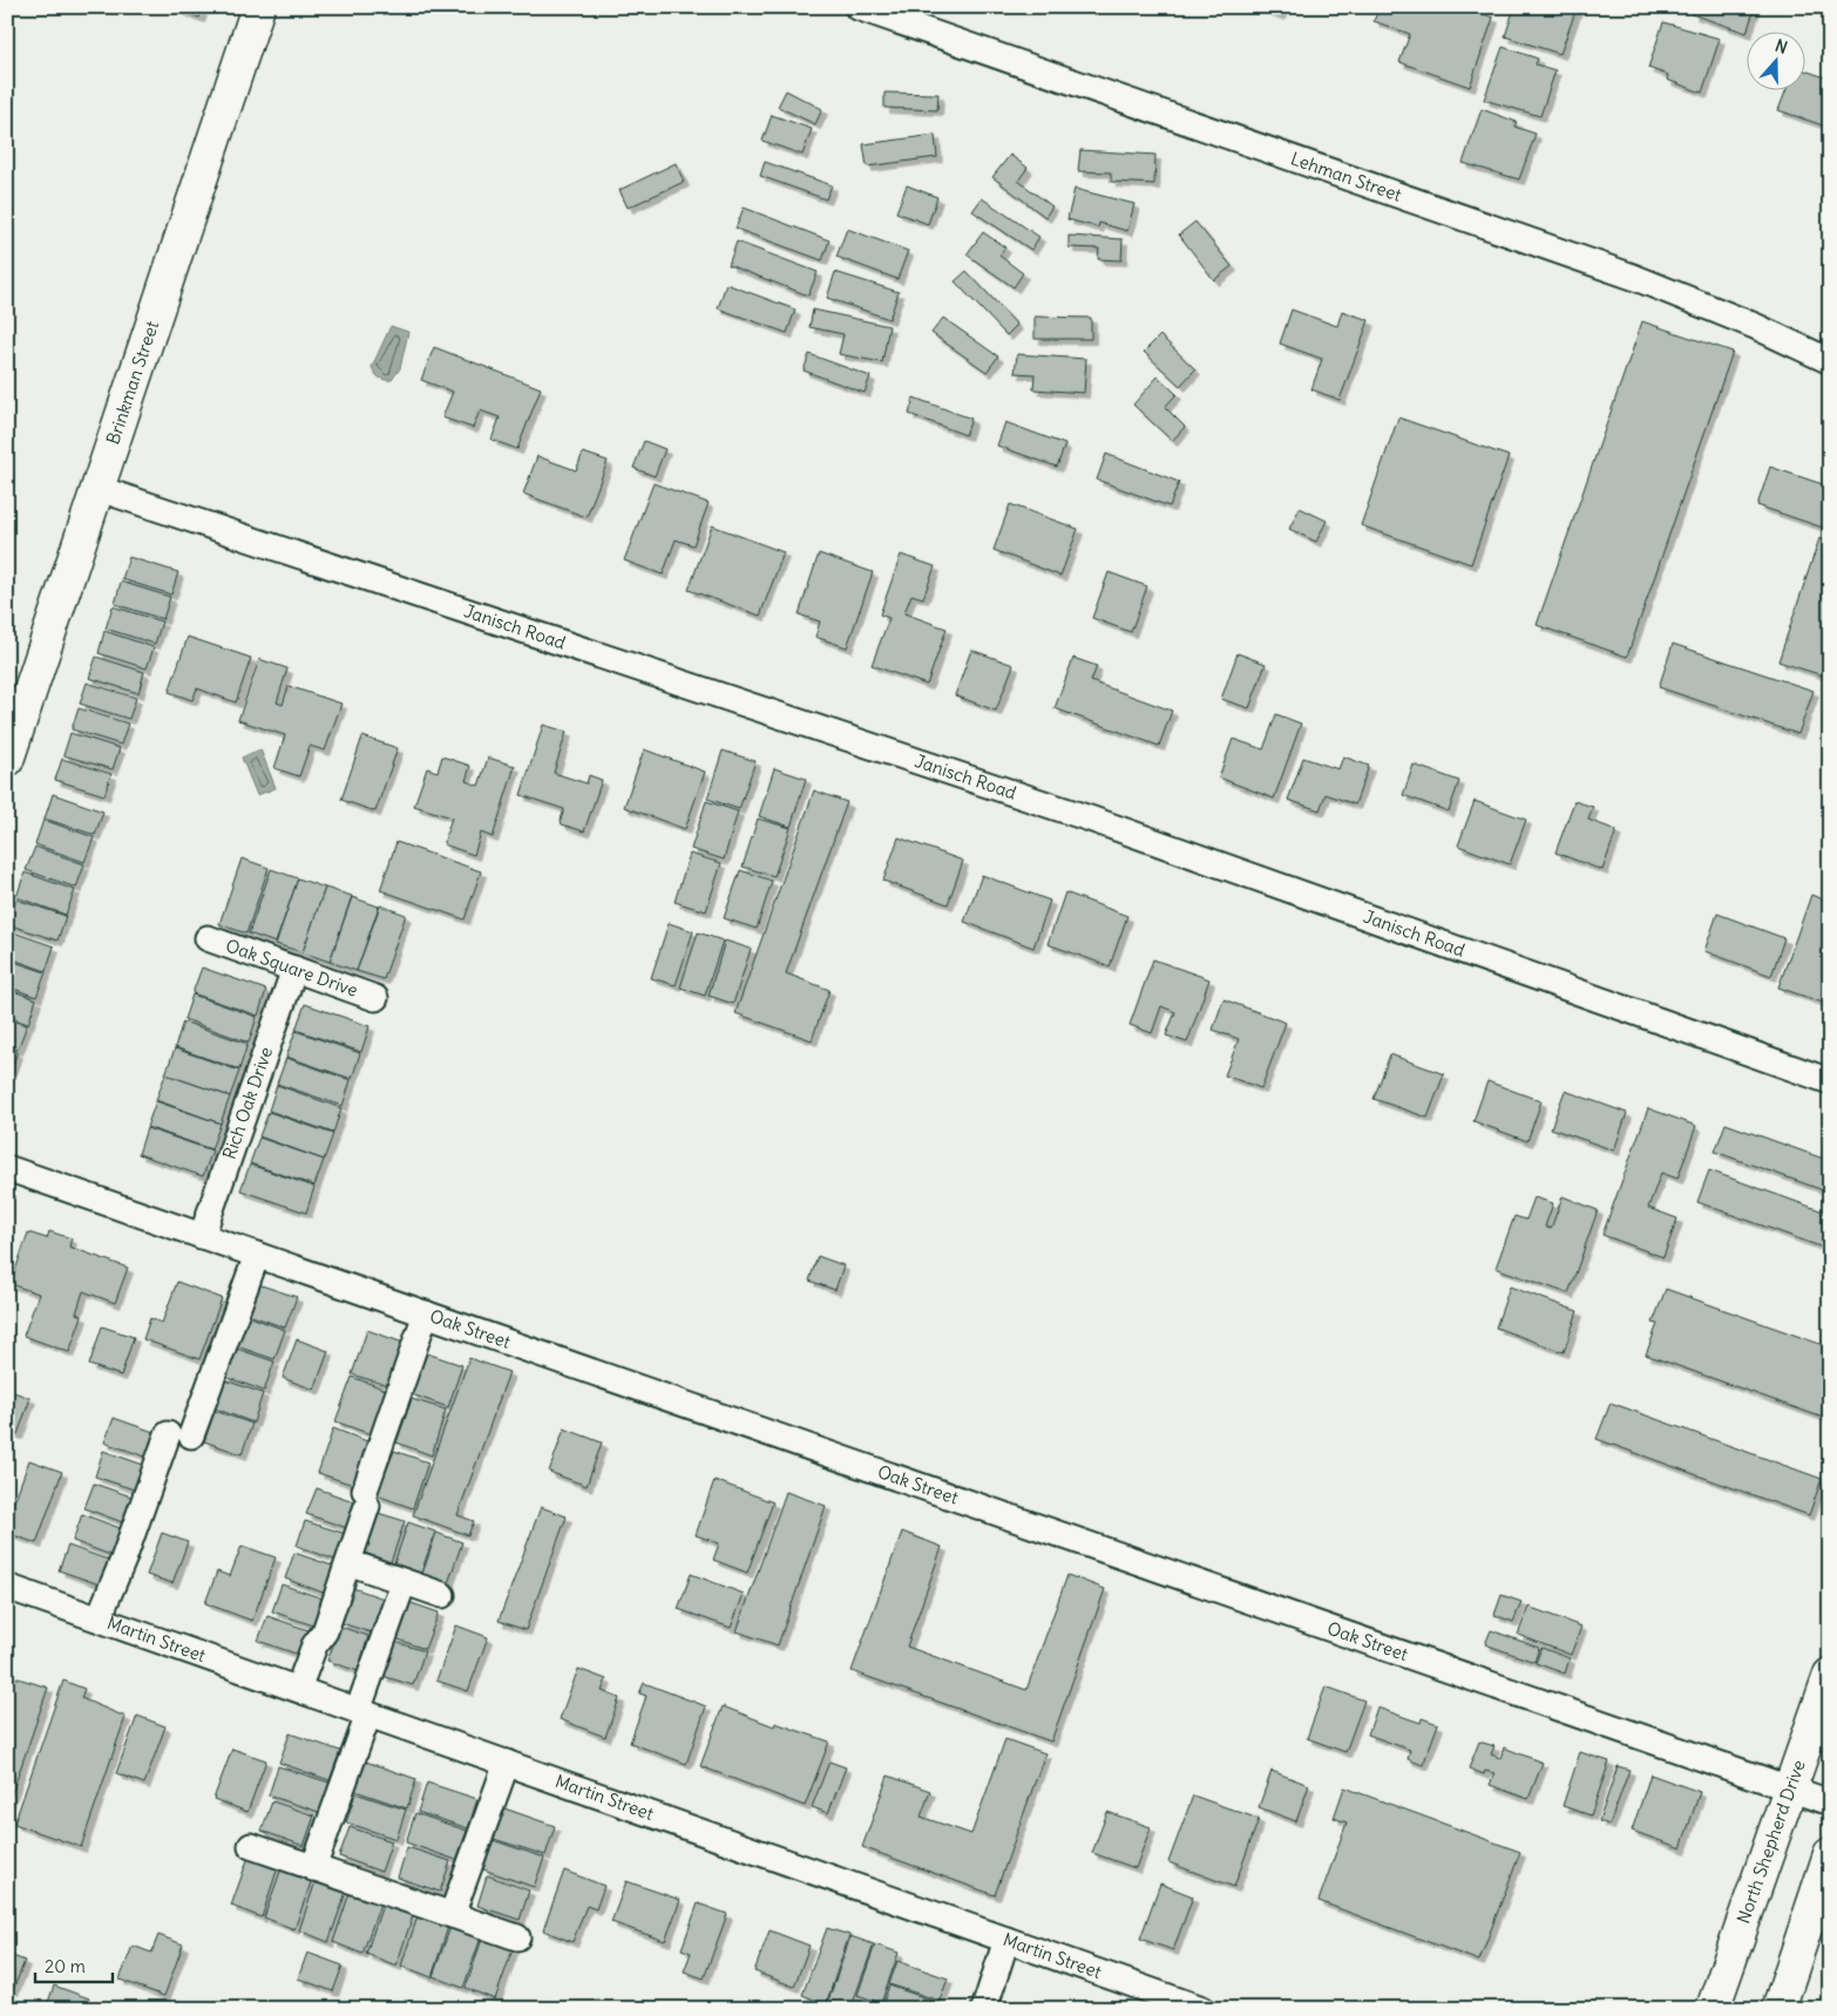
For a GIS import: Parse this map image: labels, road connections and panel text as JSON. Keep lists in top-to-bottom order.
{
  "streets": {
    "street": [
      "Lehman Street",
      "Brinkman Street",
      "Janisch Road",
      "Oak Square Drive",
      "Rich Oak Drive",
      "Oak Street",
      "Martin Street",
      "North Shepherd Drive"
    ]
  },
  "crossings": [
    ["Brinkman Street", "Janisch Road"],
    ["Oak Square Drive", "Rich Oak Drive"],
    ["Rich Oak Drive", "Oak Street"],
    ["Oak Street", "North Shepherd Drive"]
  ],
  "scale_bar": "20 m",
  "north": "top"
}
